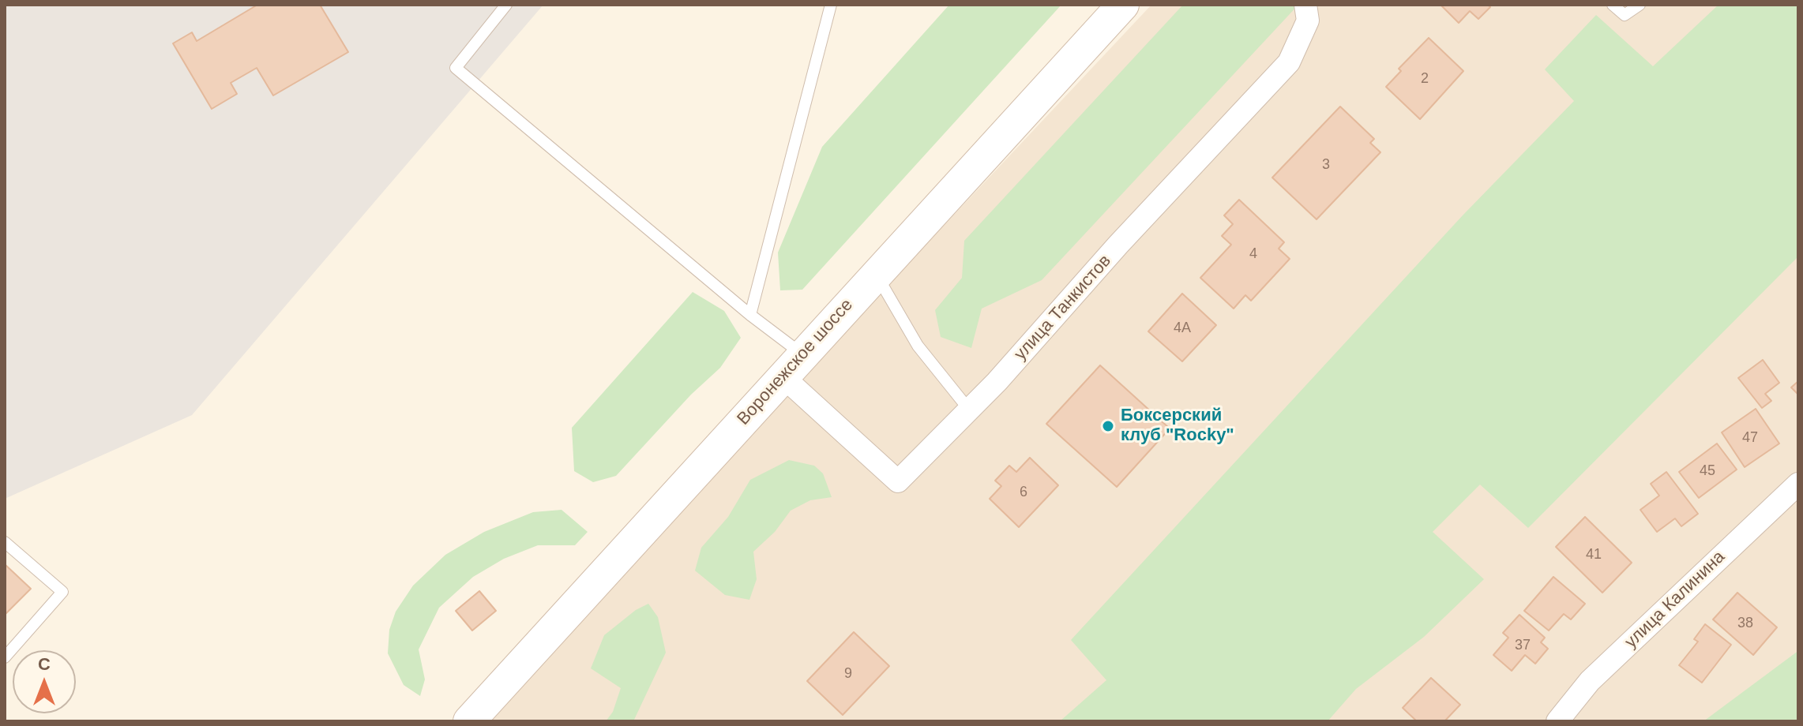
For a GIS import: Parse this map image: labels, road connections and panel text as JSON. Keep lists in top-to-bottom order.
{
  "streets": {
    "main road": ["Воронежское шоссе"],
    "street": ["улица Танкистов", "улица Калинина"]
  },
  "crossings": [
    ["улица Танкистов", "Воронежское шоссе"]
  ],
  "places": ["Боксерский клуб \"Rocky\""],
  "house_numbers": [
    "2",
    "3",
    "4",
    "4А",
    "47",
    "45",
    "6",
    "41",
    "38",
    "37",
    "9"
  ],
  "north": "top"
}
